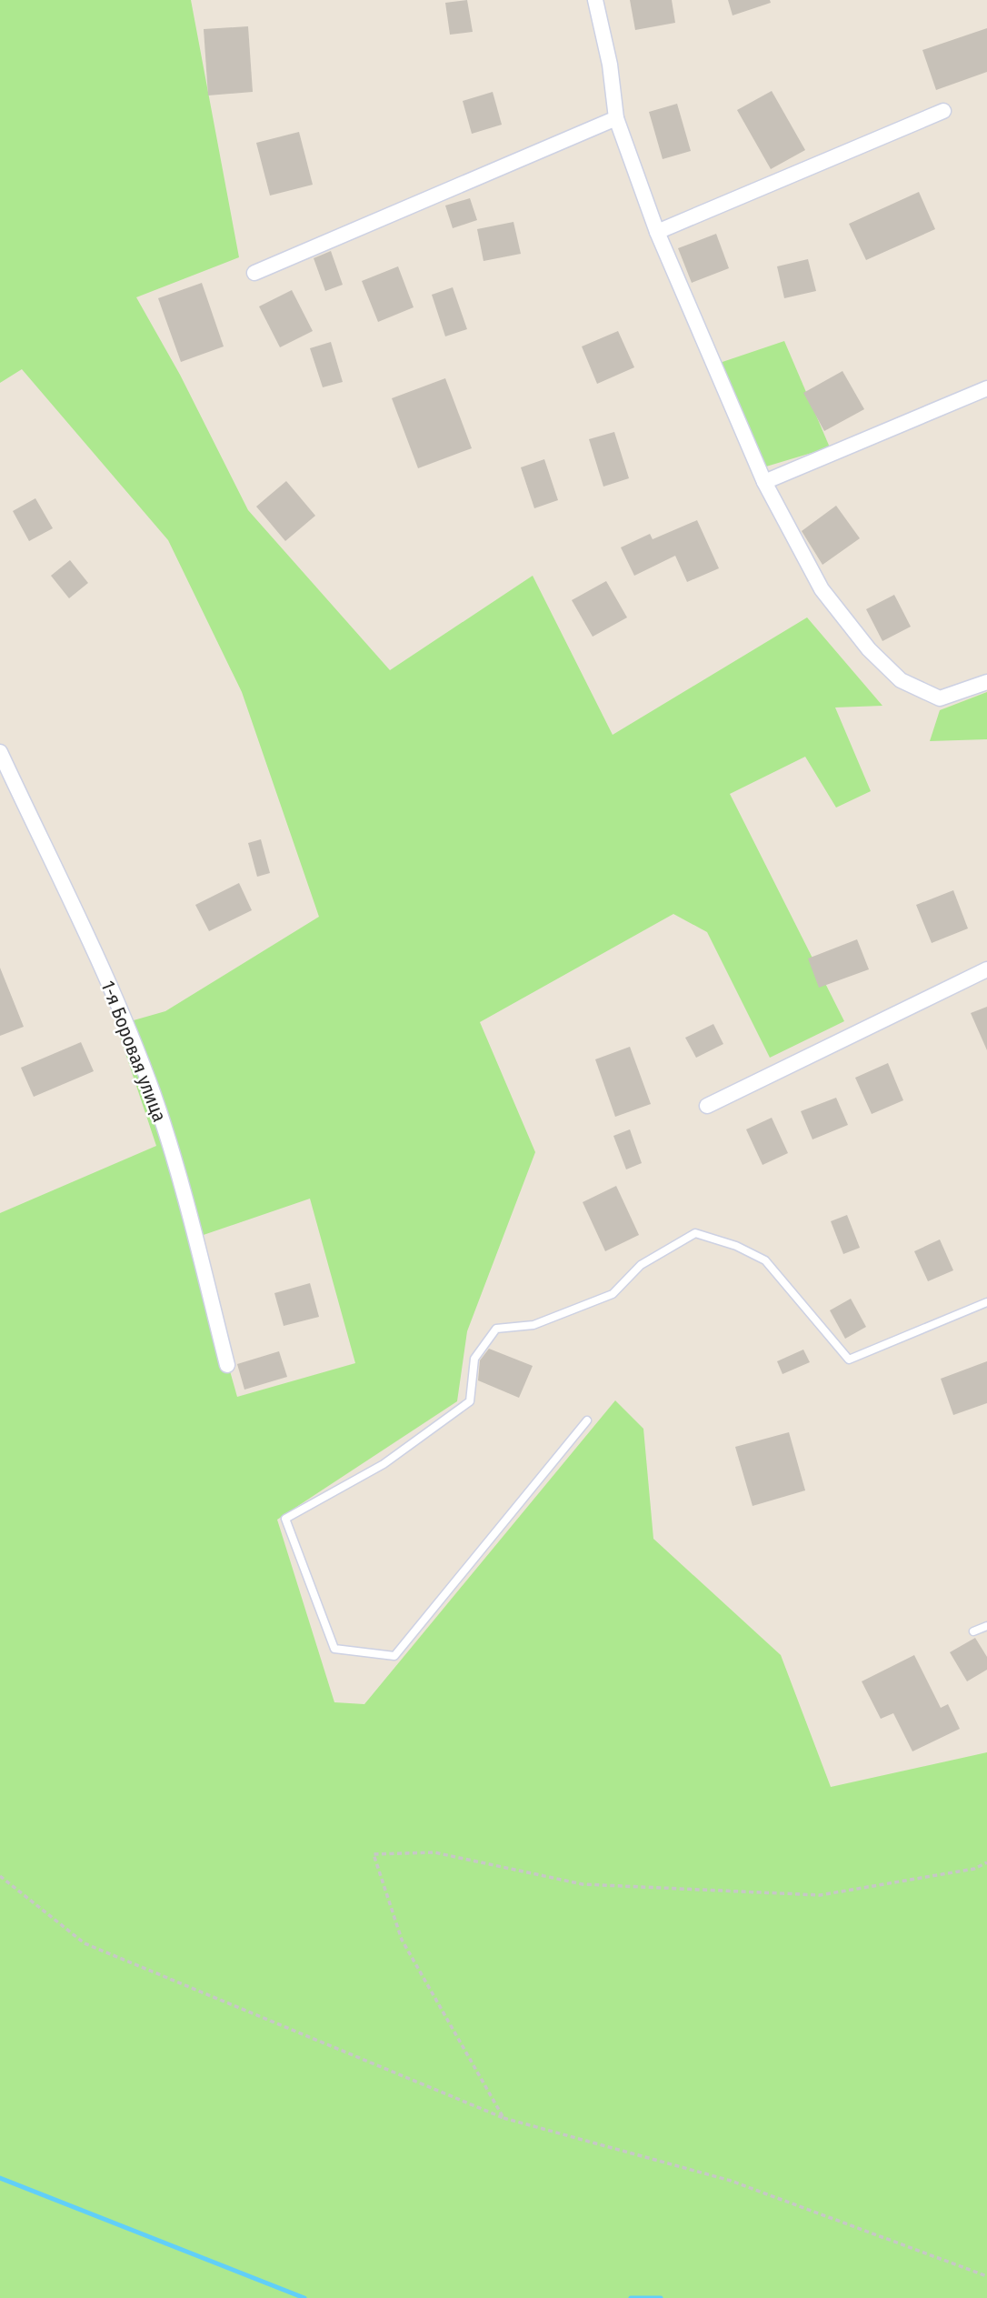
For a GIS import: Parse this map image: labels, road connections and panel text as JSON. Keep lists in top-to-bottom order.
{
  "streets": {
    "street": ["1-я Боровая улица"]
  }
}
